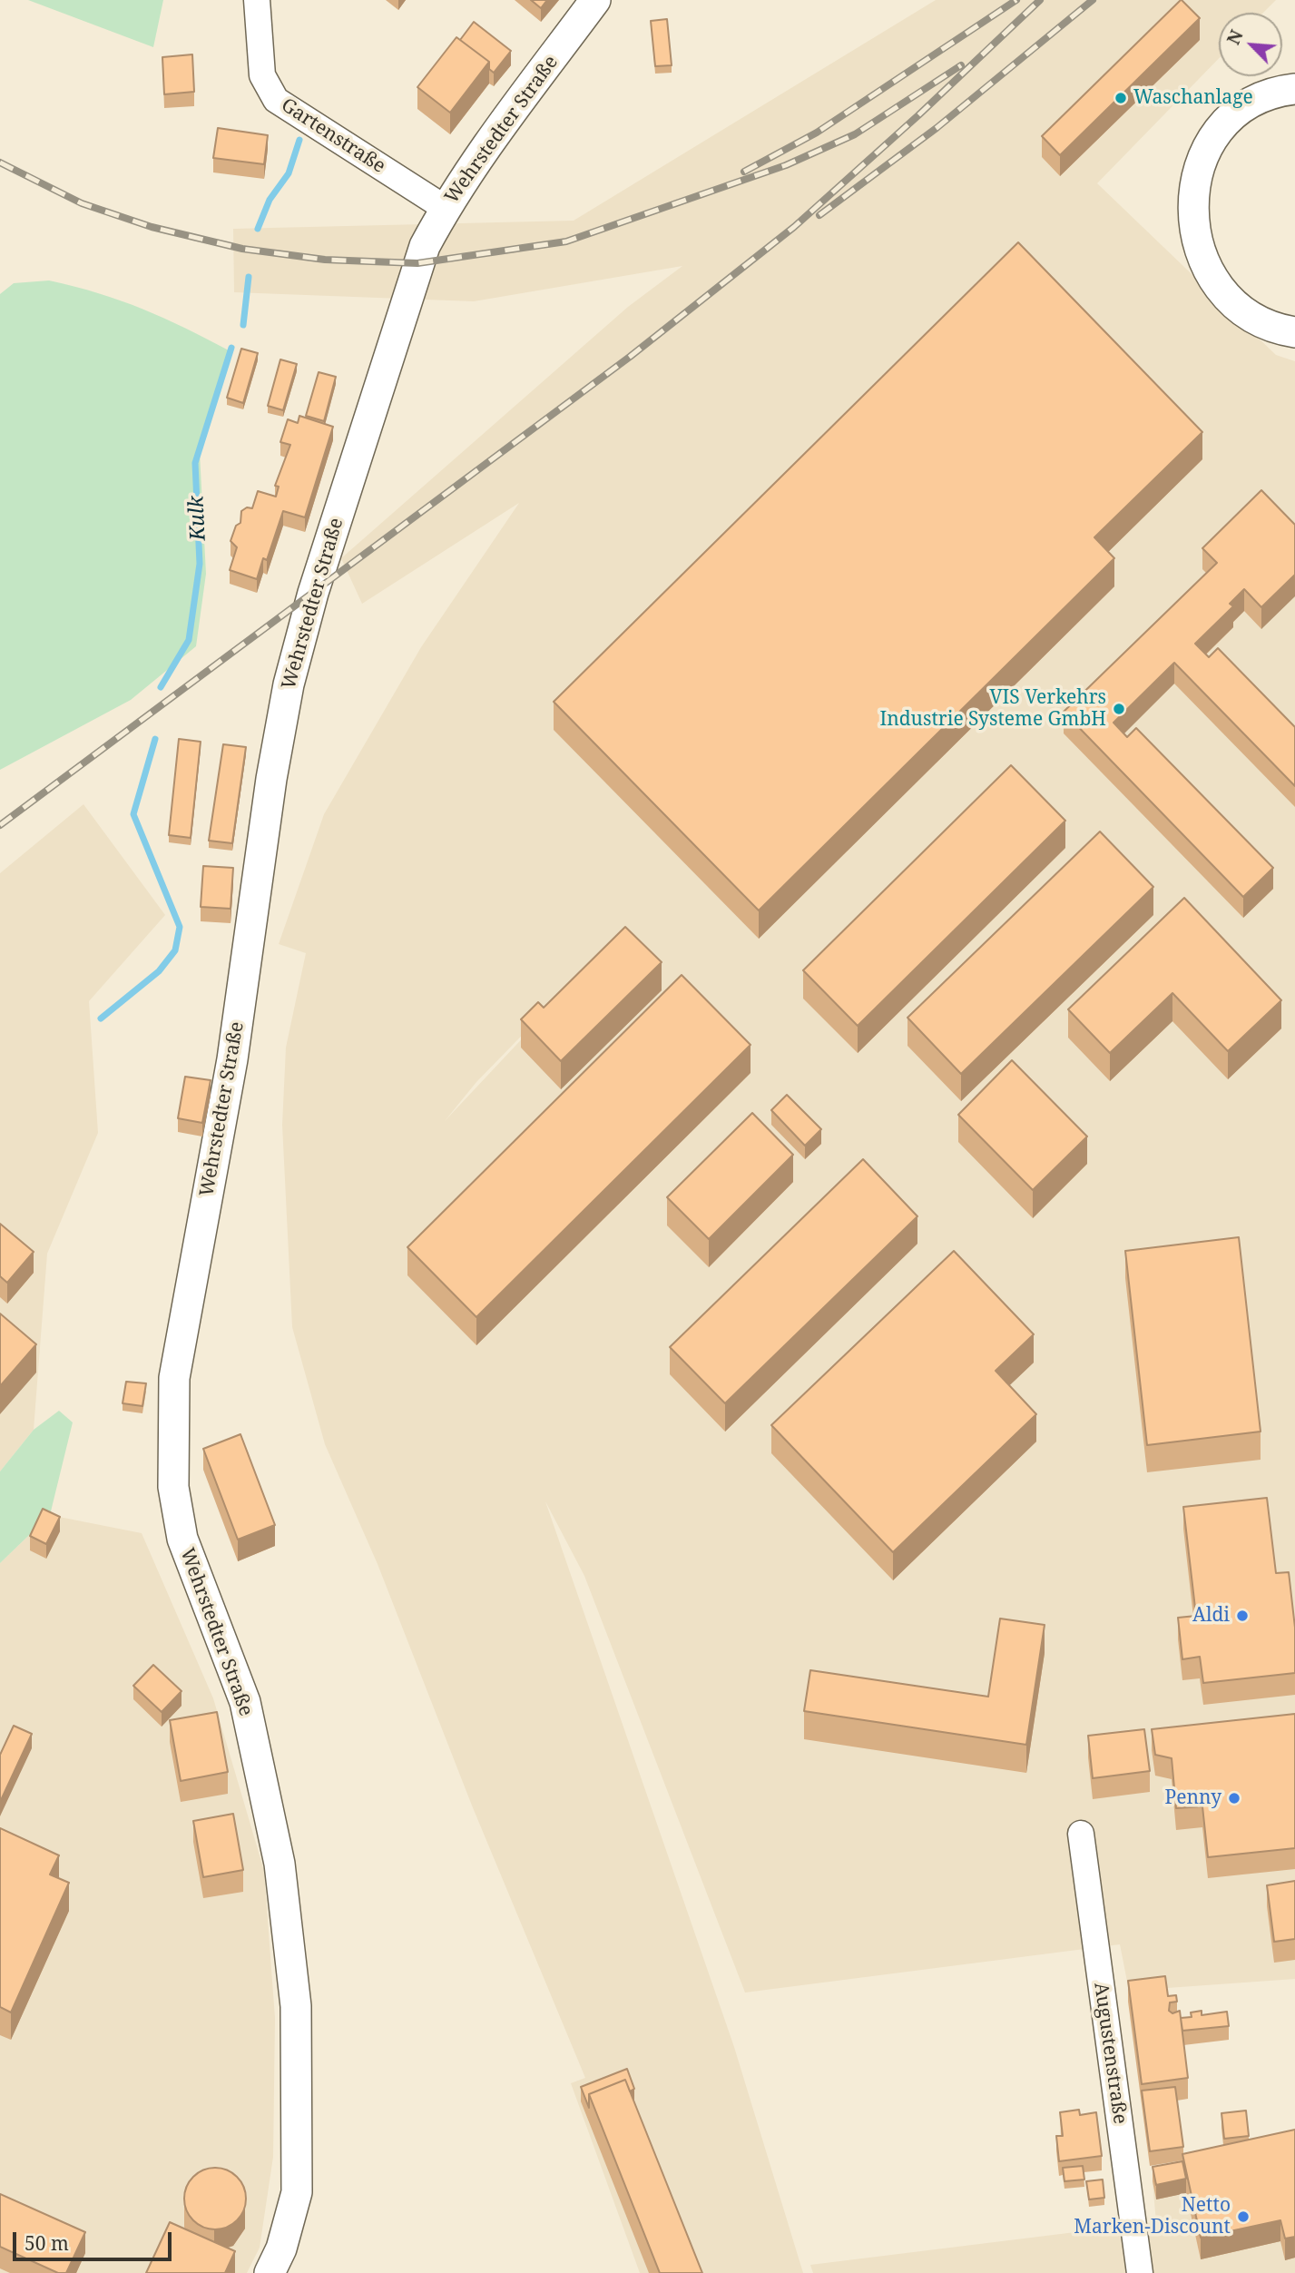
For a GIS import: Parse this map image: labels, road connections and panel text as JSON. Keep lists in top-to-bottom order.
{
  "streets": {
    "street": ["Wehrstedter Straße", "Gartenstraße", "Augustenstraße"]
  },
  "crossings": [
    ["Wehrstedter Straße", "Gartenstraße"]
  ],
  "water": ["Kulk"],
  "places": [
    "Waschanlage",
    "VIS Verkehrs Industrie Systeme GmbH",
    "Aldi",
    "Penny",
    "Netto Marken-Discount"
  ],
  "scale_bar": "50 m",
  "north": "top left"
}
